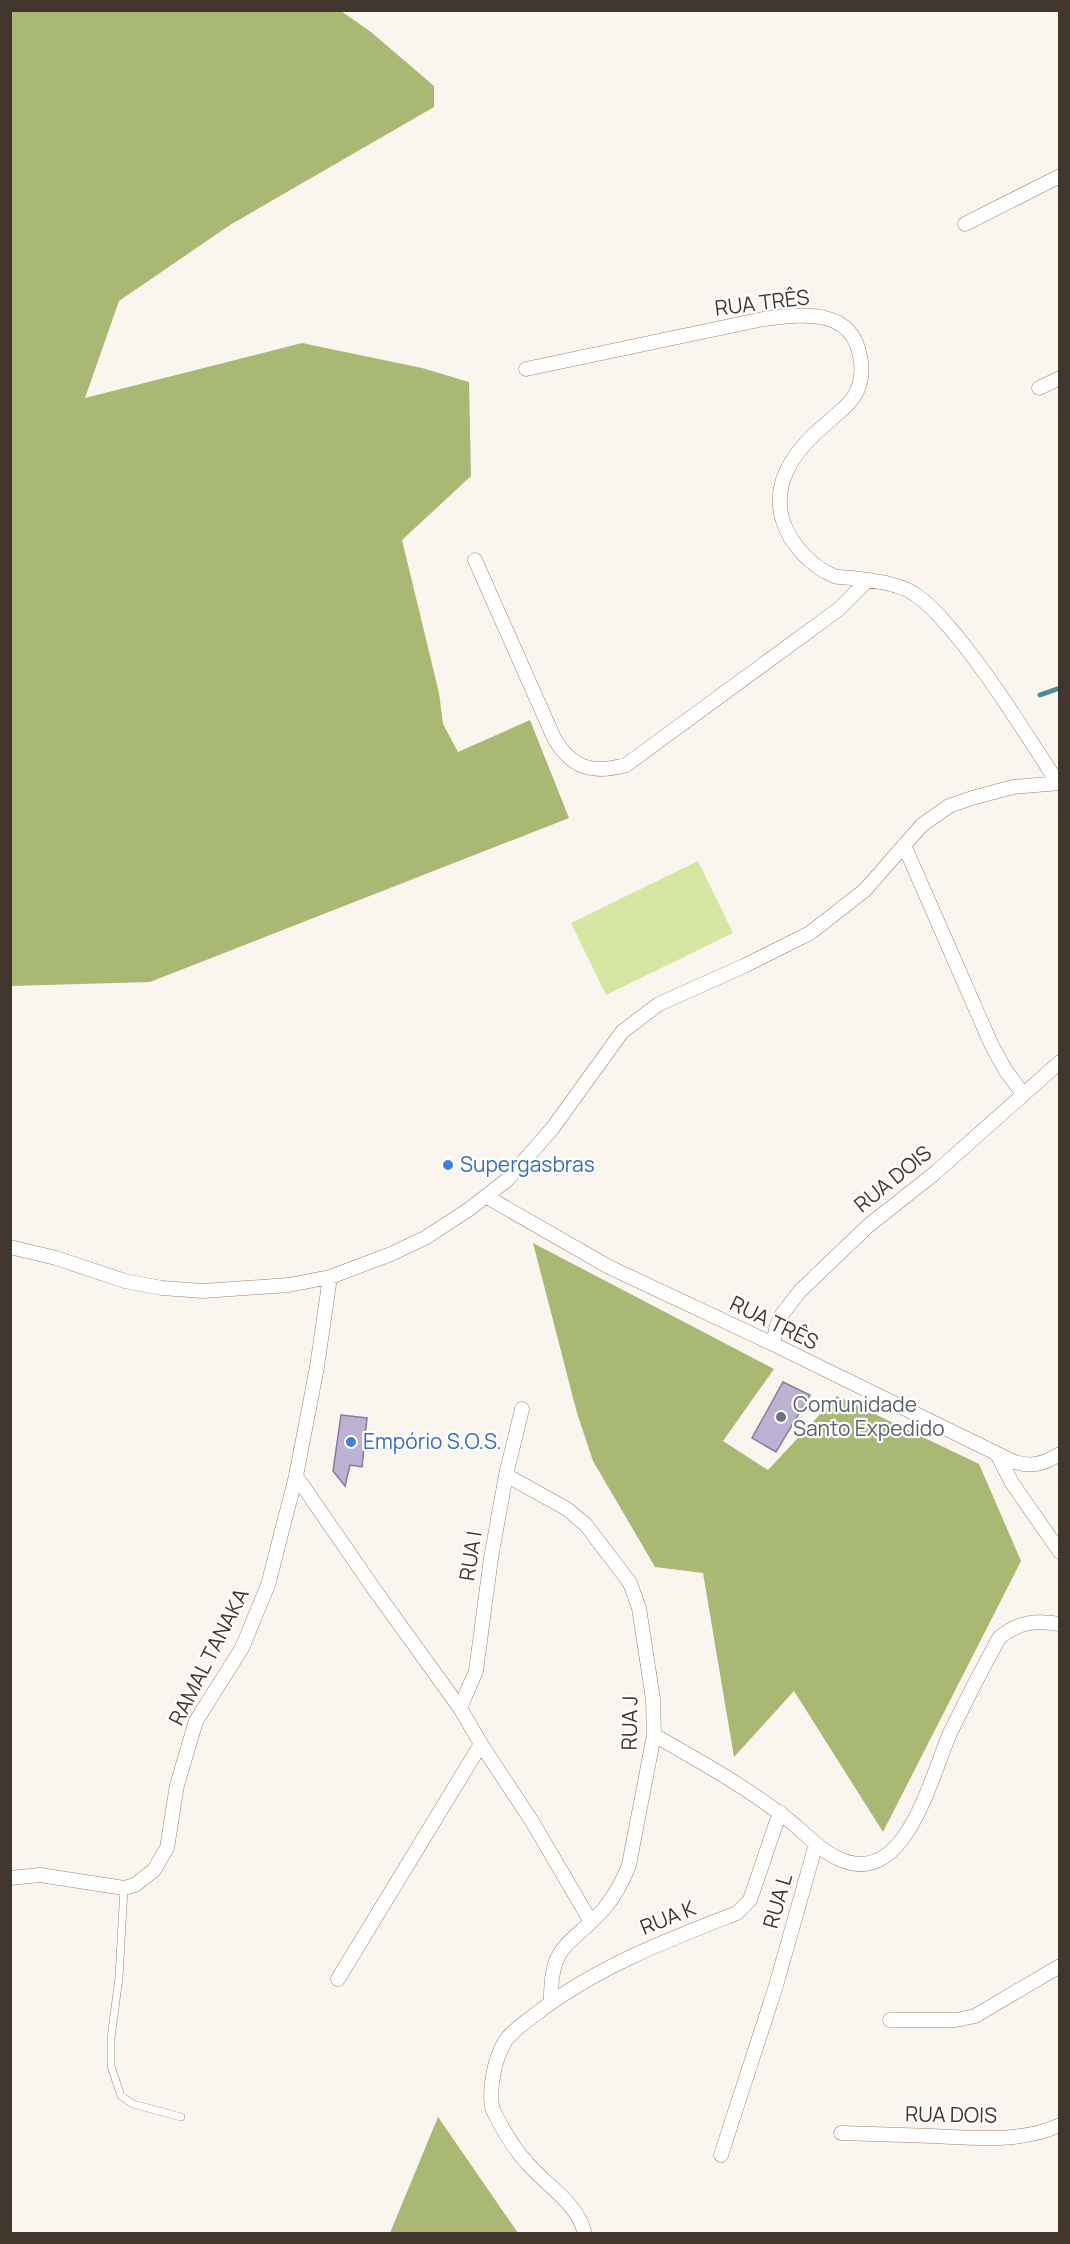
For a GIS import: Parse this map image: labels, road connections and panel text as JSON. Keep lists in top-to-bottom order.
{
  "streets": {
    "street": [
      "RUA TRÊS",
      "RUA DOIS",
      "RUA I",
      "RAMAL TANAKA",
      "RUA J",
      "RUA L",
      "RUA K"
    ]
  },
  "crossings": [
    ["RUA TRÊS", "RUA DOIS"],
    ["RUA I", "RUA J"],
    ["RUA J", "RUA K"]
  ],
  "places": ["Supergasbras", "Comunidade Santo Expedido", "Empório S.O.S."]
}
